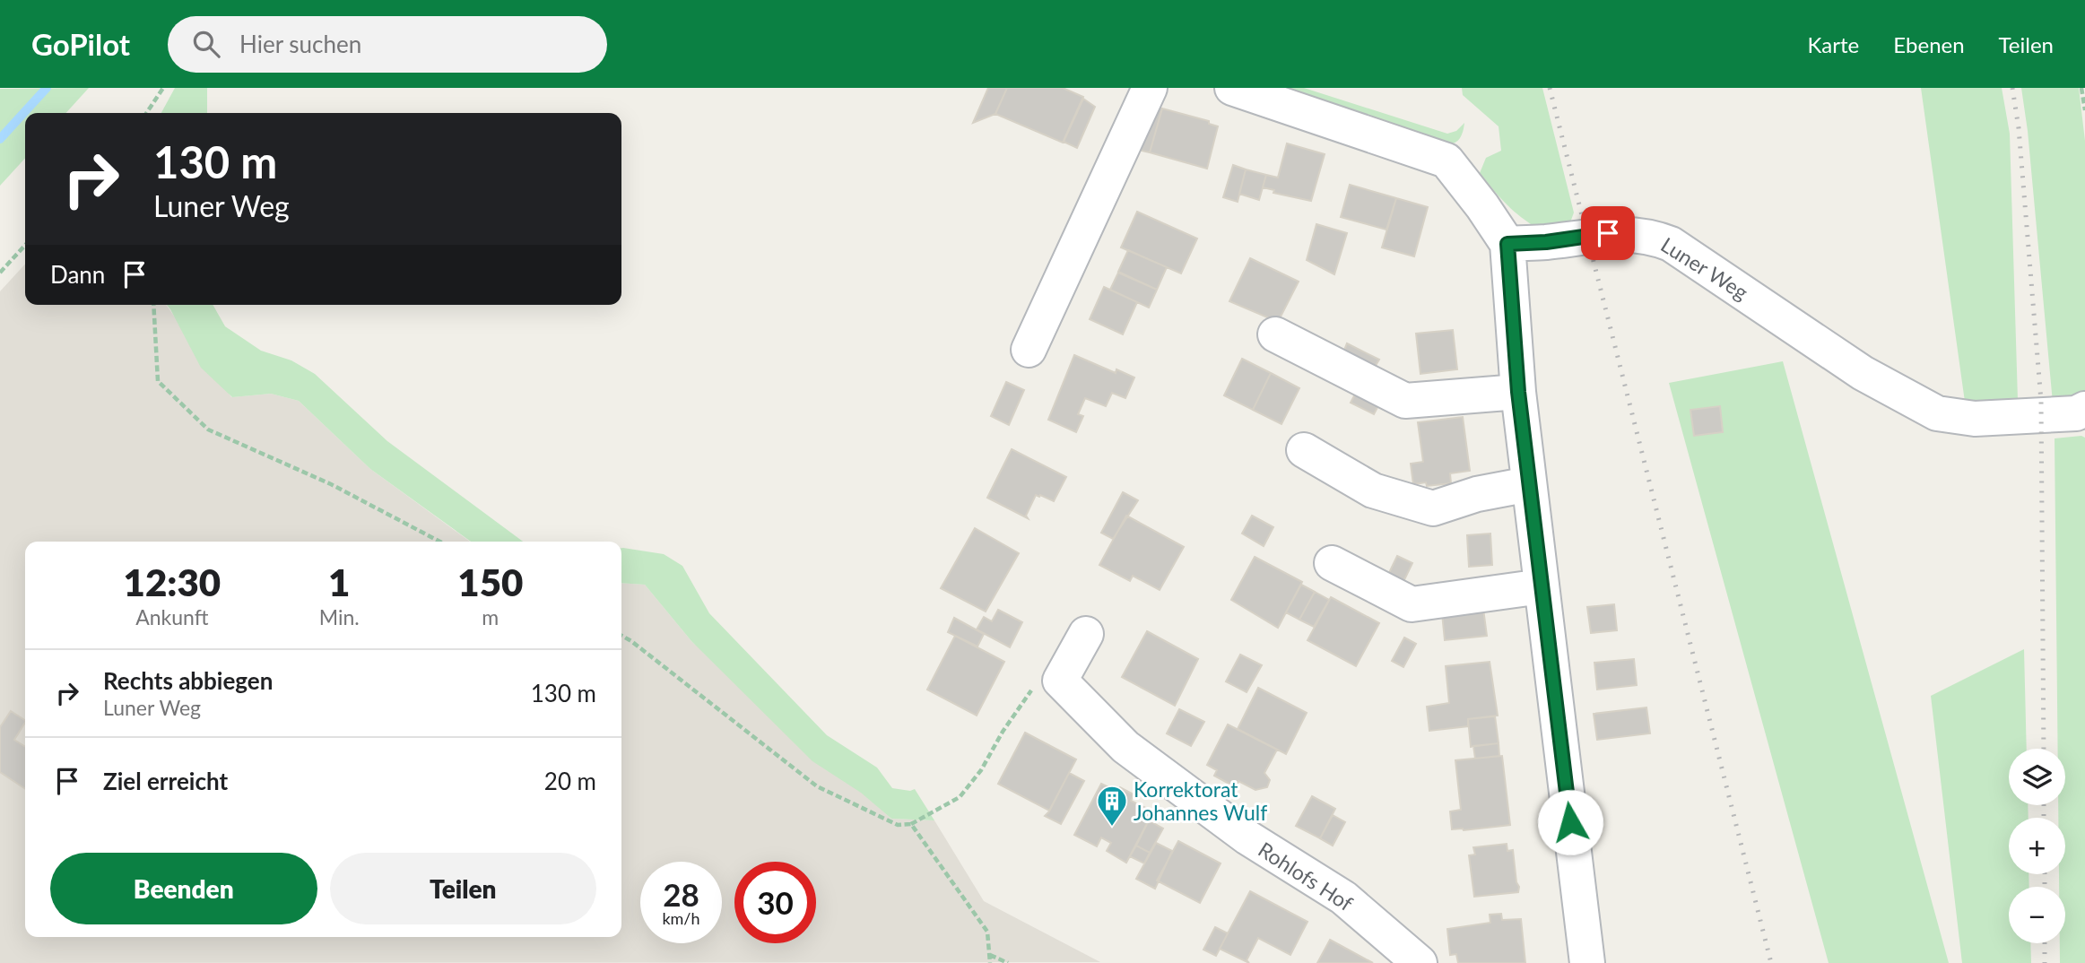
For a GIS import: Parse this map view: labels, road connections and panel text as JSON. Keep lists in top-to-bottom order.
{
  "streets": {
    "street": ["Luner Weg", "Rohlofs Hof"]
  },
  "places": {
    "building": ["Korrektorat Johannes Wulf"]
  },
  "page": {
    "header": "GoPilot",
    "search": "Hier suchen",
    "nav": ["Karte", "Ebenen", "Teilen"],
    "turn": ["130 m", "Luner Weg"],
    "then": "Dann",
    "eta": [
      "12:30",
      "Ankunft",
      "1",
      "Min.",
      "150",
      "m"
    ],
    "list": [
      {
        "name": "Rechts abbiegen",
        "note": "Luner Weg",
        "value": "130 m"
      },
      {
        "name": "Ziel erreicht",
        "value": "20 m"
      }
    ],
    "map_buttons": ["+", "−"],
    "buttons": ["Beenden", "Teilen"],
    "speed": "28 km/h",
    "limit": "30"
  }
}
